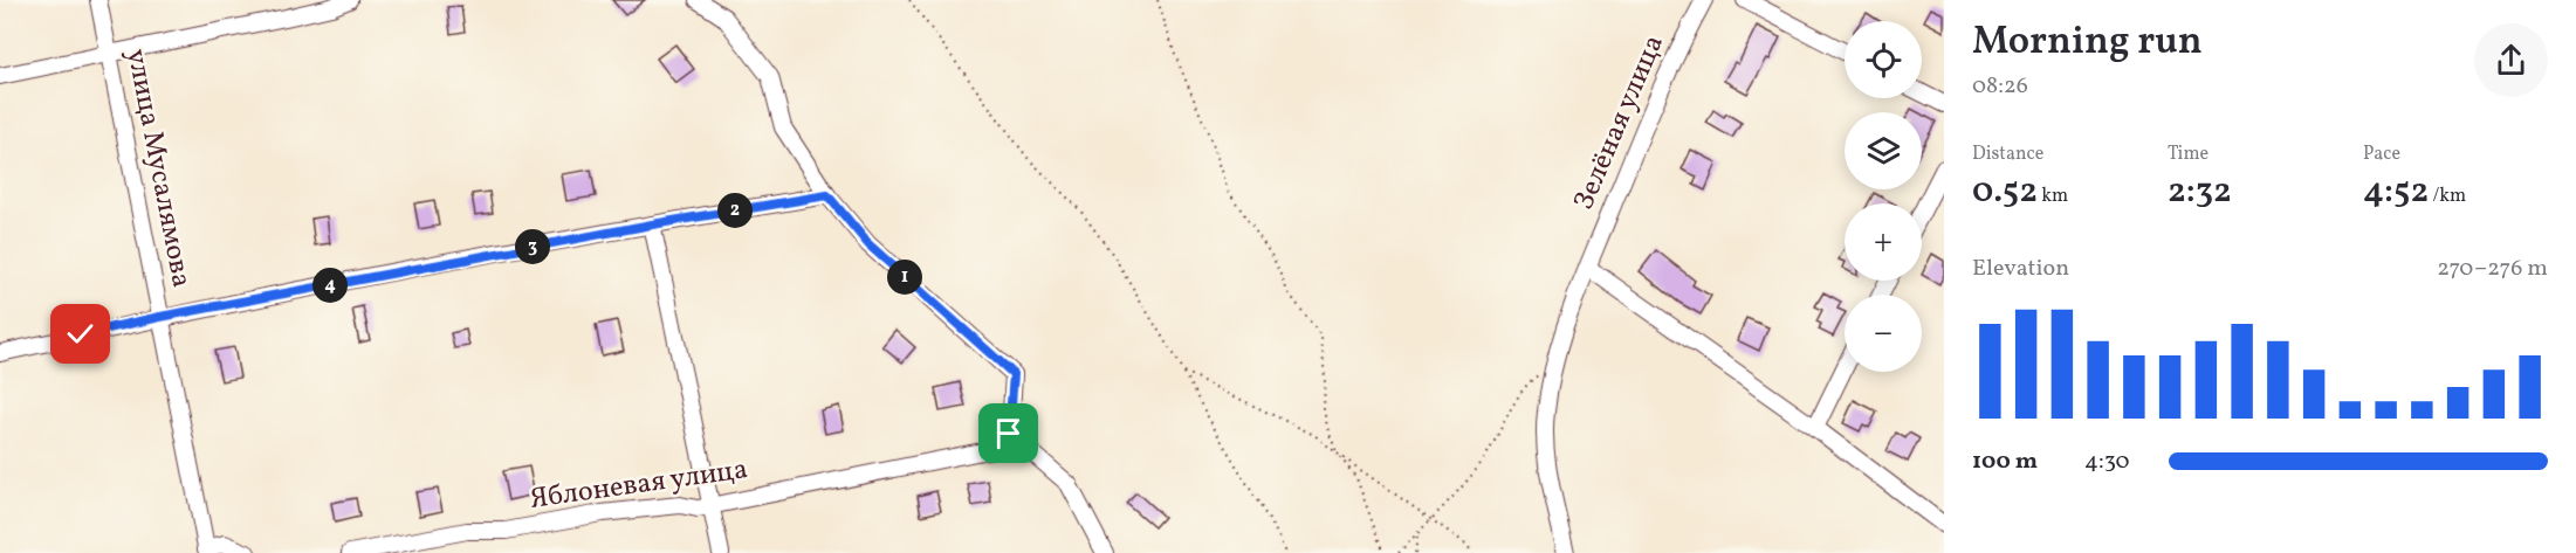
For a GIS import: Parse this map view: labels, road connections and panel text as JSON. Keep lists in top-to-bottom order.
{
  "streets": {
    "street": ["Зелёная улица", "улица Мусалямова", "Яблоневая улица"]
  },
  "page": {
    "heading": ["Morning run", "08:26"],
    "map_buttons": ["+", "−"],
    "stats": [
      ["Distance", "0.52 km"],
      ["Time", "2:32"],
      ["Pace", "4:52 /km"]
    ],
    "pins": [
      "2",
      "3",
      "1",
      "4"
    ],
    "chart": ["Elevation", "270–276 m"],
    "list": [
      {
        "name": "100 m",
        "note": "4:30"
      }
    ]
  }
}
